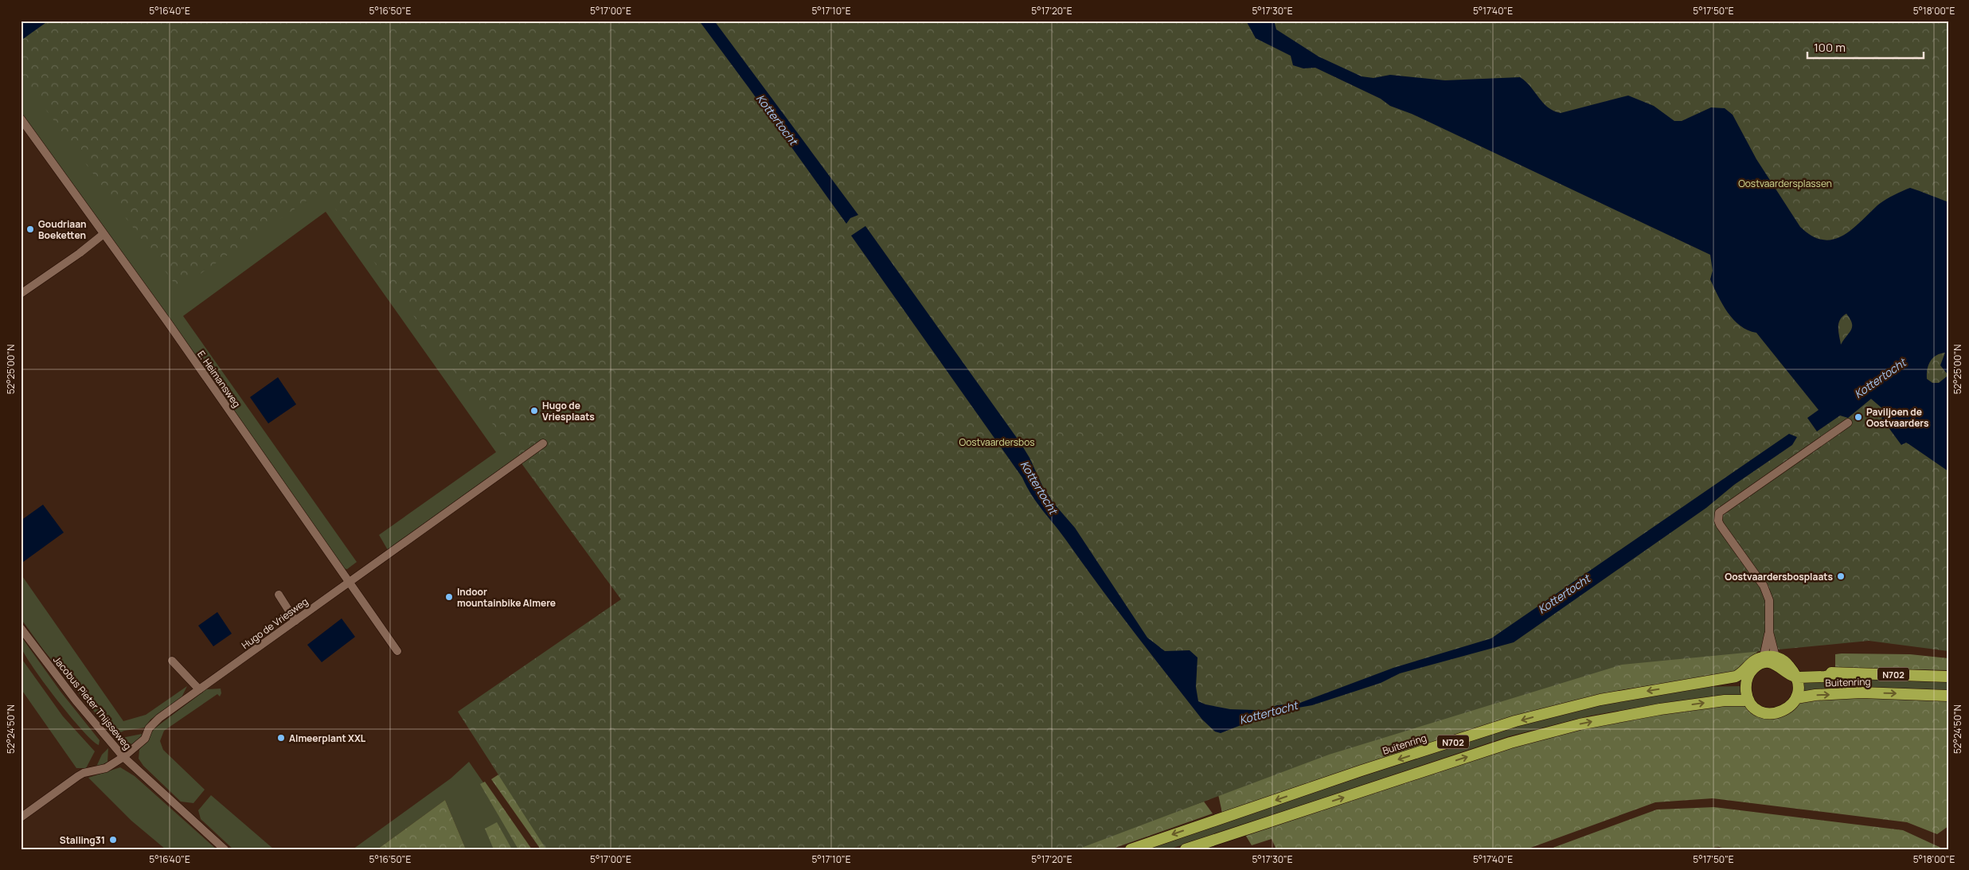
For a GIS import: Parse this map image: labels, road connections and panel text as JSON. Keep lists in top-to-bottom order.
{
  "streets": {
    "highway": ["N702", "Buitenring"],
    "street": ["E. Heimansweg", "Hugo de Vriesweg", "Jacobus Pieter Thijsseweg"]
  },
  "crossings": [
    ["E. Heimansweg", "Hugo de Vriesweg"],
    ["Hugo de Vriesweg", "Jacobus Pieter Thijsseweg"],
    ["N702", "Buitenring"]
  ],
  "water": ["Kottertocht"],
  "parks": ["Oostvaardersplassen", "Oostvaardersbos"],
  "places": [
    "Goudriaan Boeketten",
    "Hugo de Vriesplaats",
    "Paviljoen de Oostvaarders",
    "Oostvaardersbosplaats",
    "Indoor mountainbike Almere",
    "Almeerplant XXL",
    "Stalling31"
  ],
  "scale_bar": "100 m",
  "coordinates": [
    "5°16'40\"E",
    "5°16'50\"E",
    "5°17'00\"E",
    "5°17'10\"E",
    "5°17'20\"E",
    "5°17'30\"E",
    "5°17'40\"E",
    "5°17'50\"E",
    "5°18'00\"E",
    "52°25'00\"N",
    "52°24'50\"N"
  ]
}
